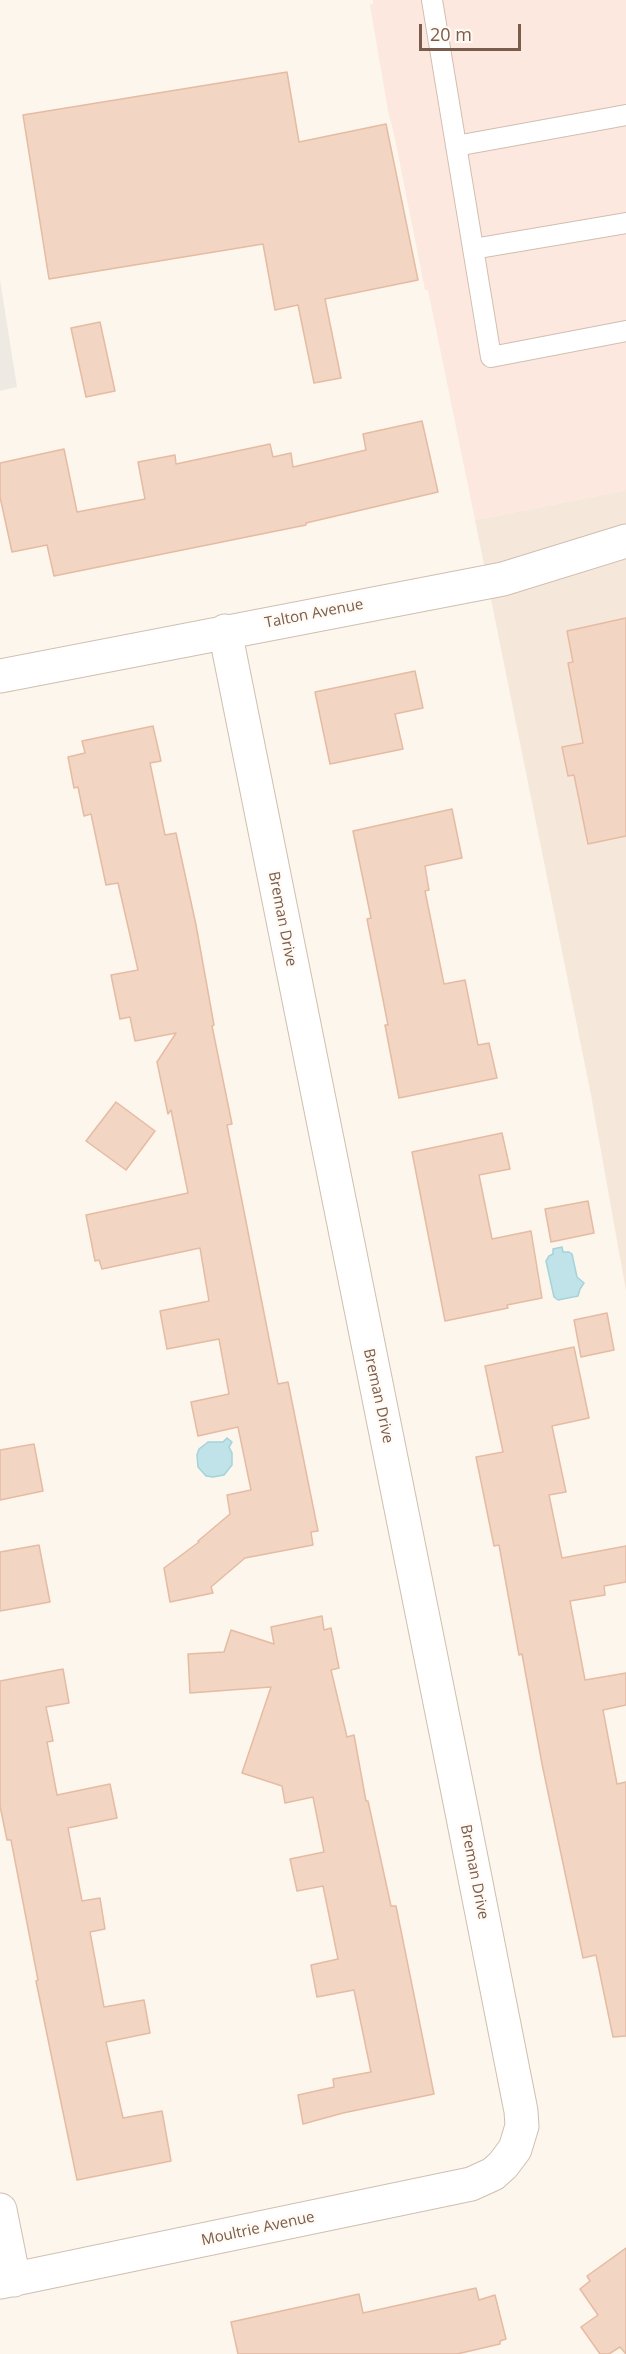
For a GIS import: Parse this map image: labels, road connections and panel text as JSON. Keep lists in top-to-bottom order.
{
  "streets": {
    "street": ["Talton Avenue", "Breman Drive", "Moultrie Avenue"]
  },
  "crossings": [
    ["Talton Avenue", "Breman Drive"],
    ["Breman Drive", "Moultrie Avenue"]
  ],
  "scale_bar": "20 m"
}
